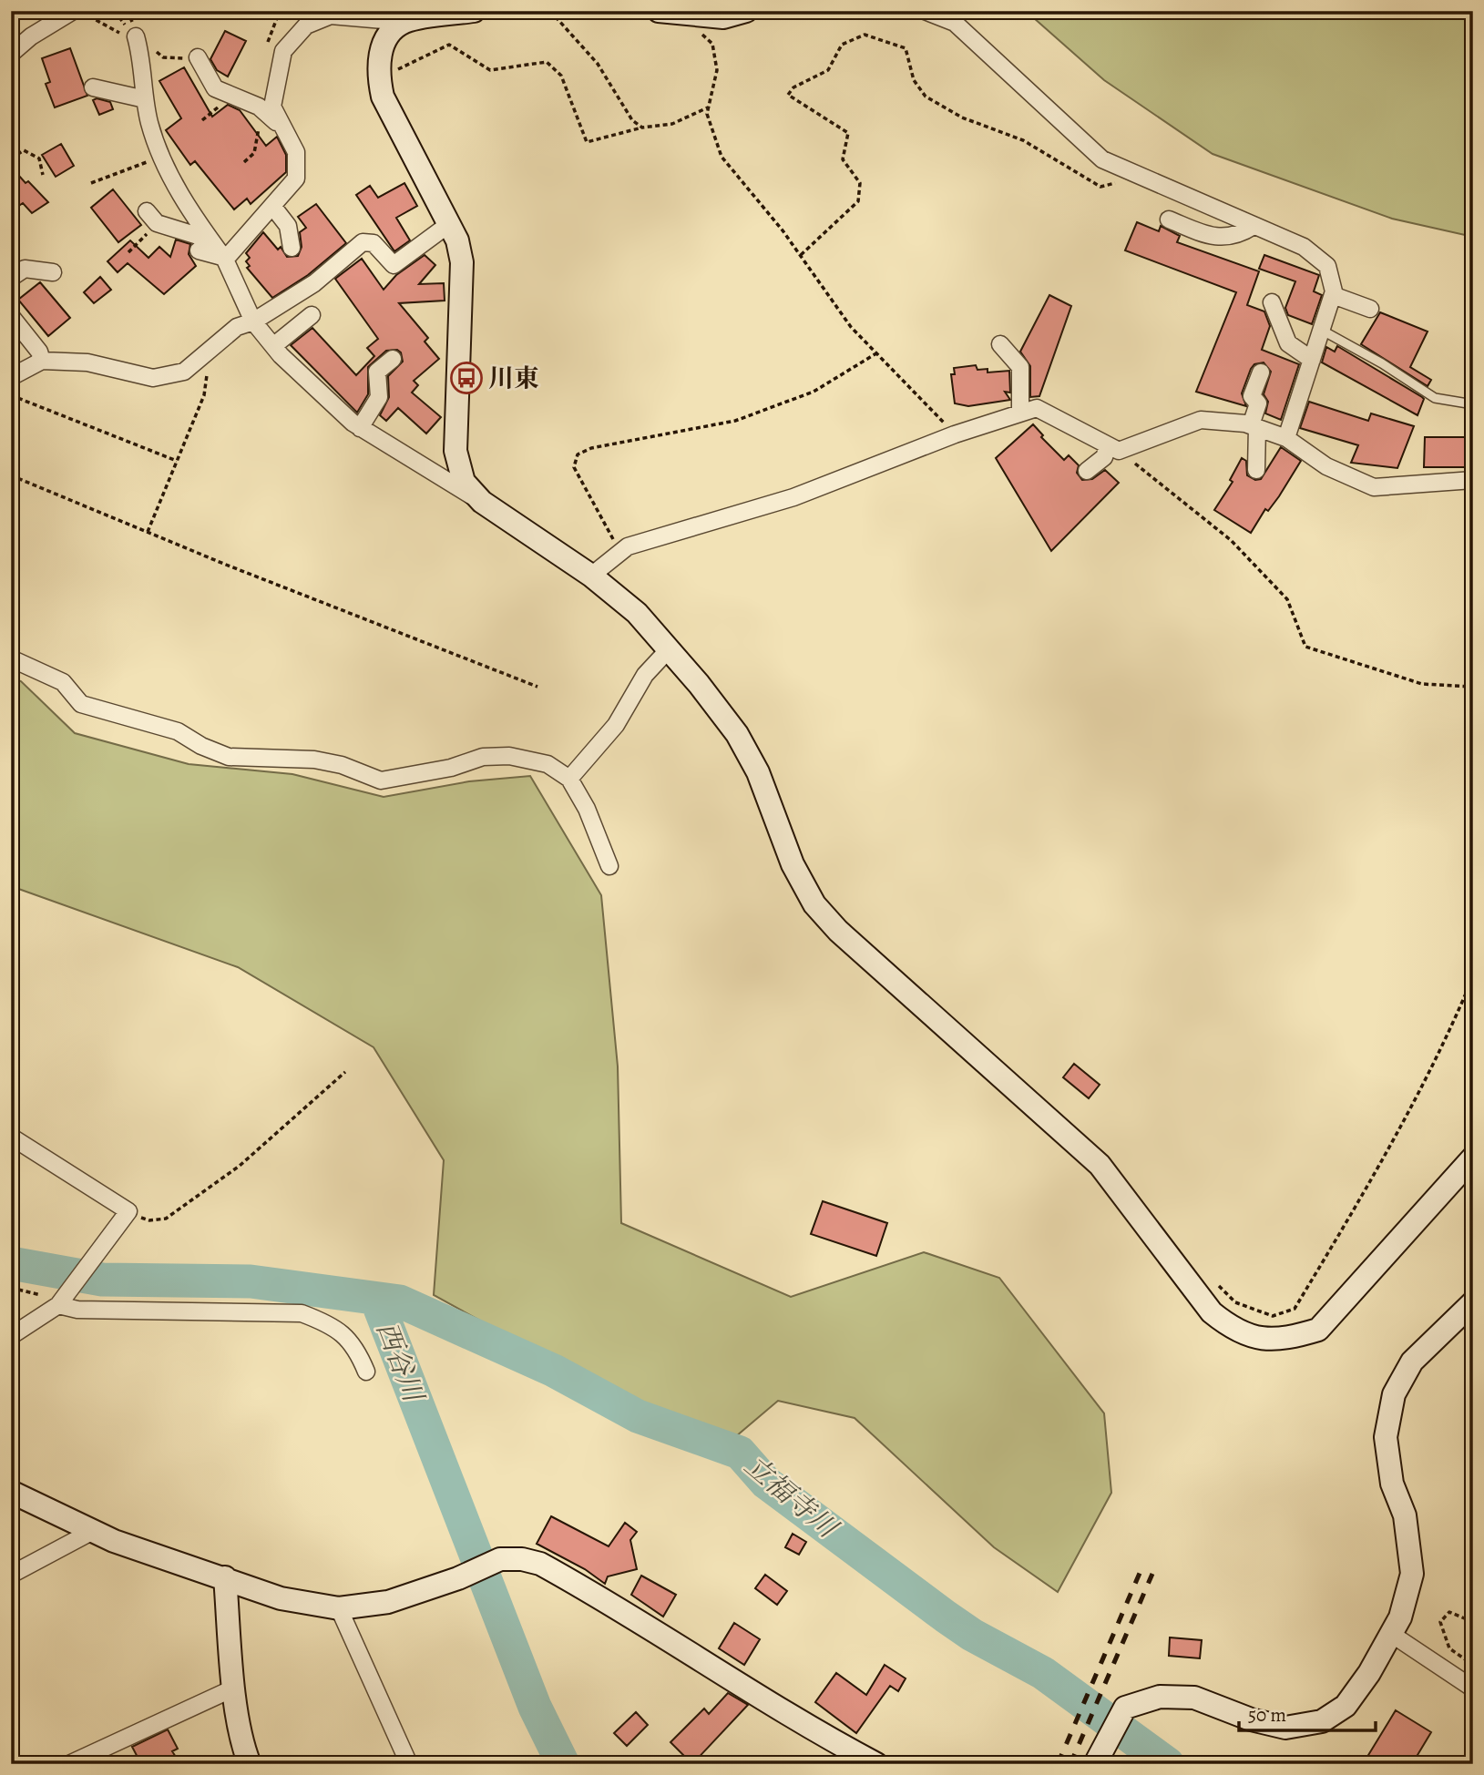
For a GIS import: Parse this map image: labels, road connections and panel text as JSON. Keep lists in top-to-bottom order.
{
  "water": ["西谷川", "立福寺川"],
  "places": {
    "bus stop": ["川東"]
  },
  "scale_bar": "50 m"
}
